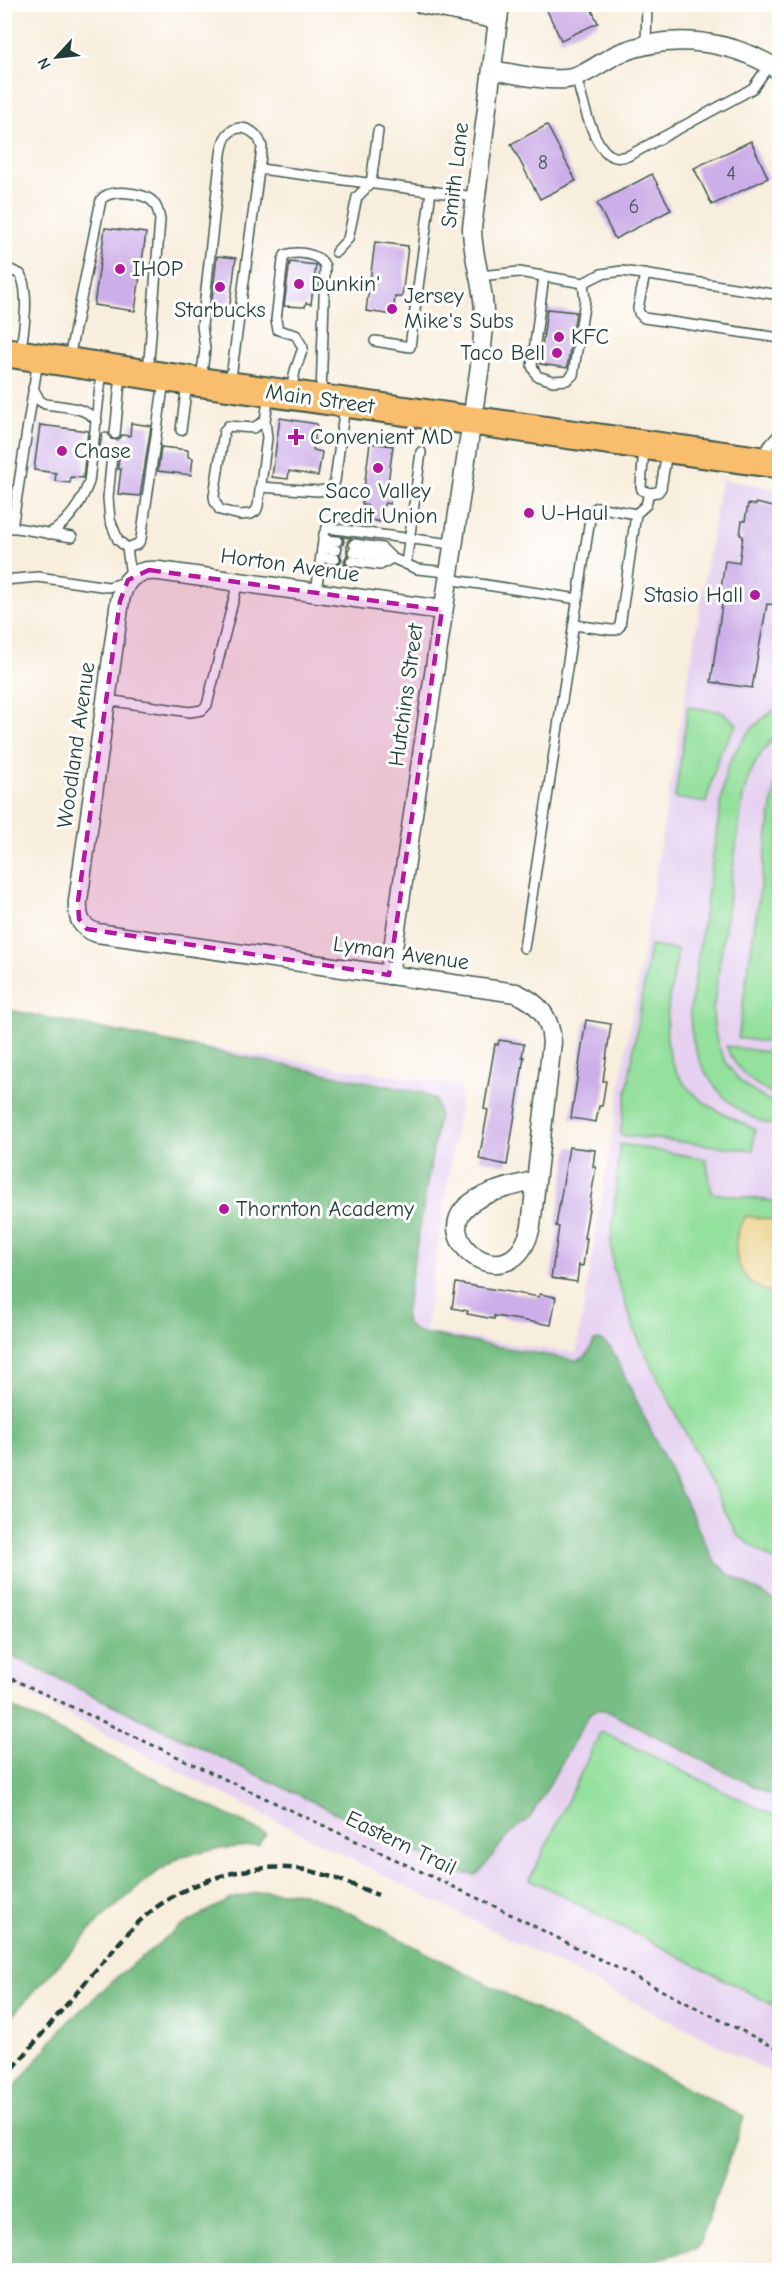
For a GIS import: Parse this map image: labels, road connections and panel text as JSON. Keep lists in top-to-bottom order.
{
  "streets": {
    "main road": ["Main Street"],
    "street": [
      "Smith Lane",
      "Horton Avenue",
      "Hutchins Street",
      "Woodland Avenue",
      "Lyman Avenue"
    ],
    "path": ["Eastern Trail"]
  },
  "crossings": [
    ["Smith Lane", "Main Street"],
    ["Smith Lane", "Hutchins Street"],
    ["Main Street", "Hutchins Street"],
    ["Horton Avenue", "Hutchins Street"],
    ["Horton Avenue", "Woodland Avenue"],
    ["Hutchins Street", "Lyman Avenue"],
    ["Woodland Avenue", "Lyman Avenue"]
  ],
  "places": {
    "other": [
      "IHOP",
      "Dunkin'",
      "Starbucks",
      "Jersey Mike's Subs",
      "KFC",
      "Taco Bell",
      "Chase",
      "Saco Valley Credit Union",
      "U-Haul",
      "Stasio Hall",
      "Thornton Academy"
    ],
    "health": ["Convenient MD"]
  },
  "house_numbers": ["8", "4", "6"],
  "north": "bottom left"
}
